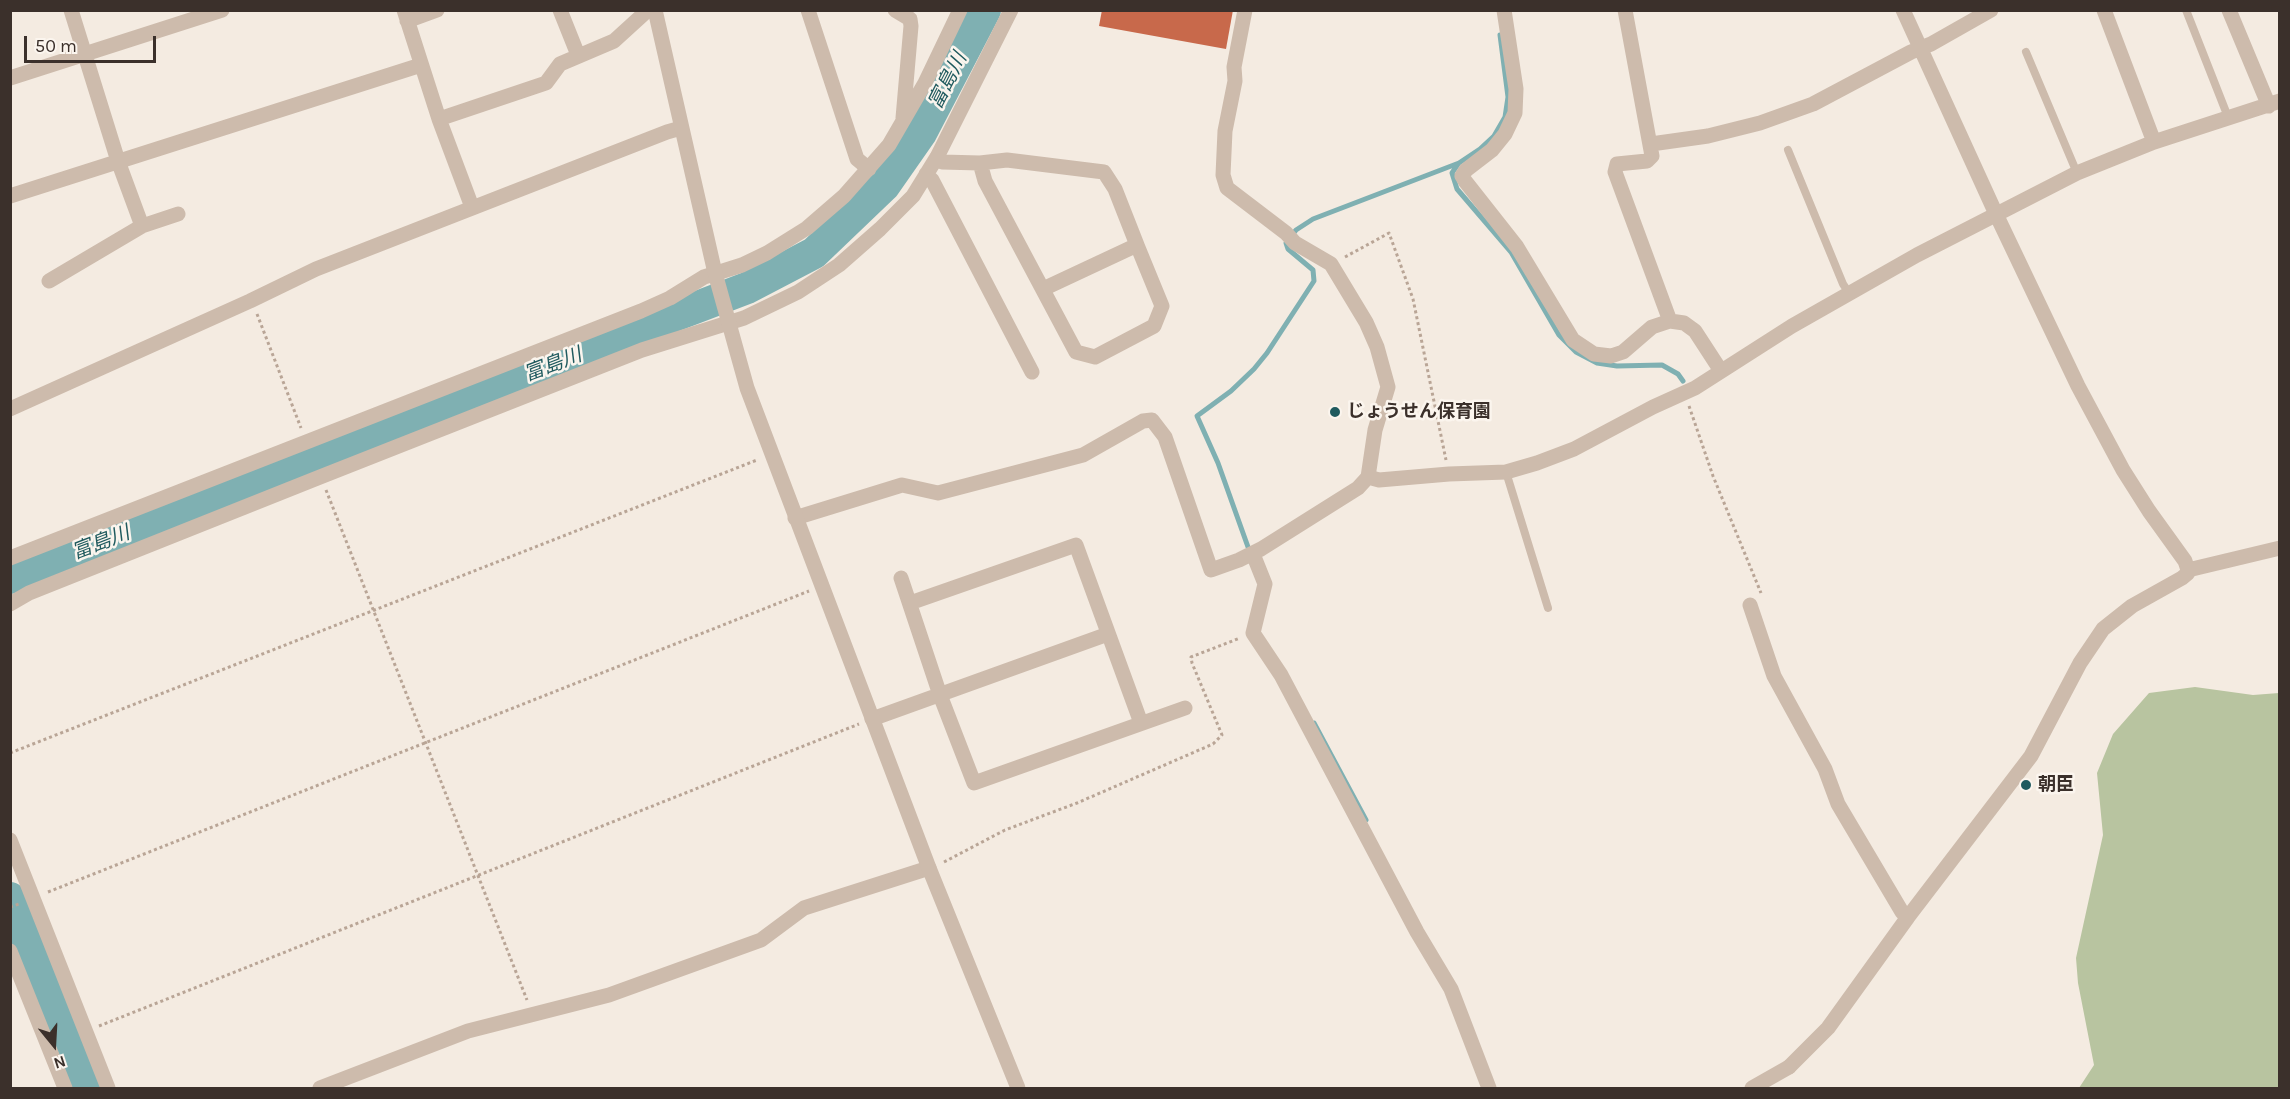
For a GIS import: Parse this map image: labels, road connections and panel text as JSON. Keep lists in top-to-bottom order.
{
  "water": ["富島川"],
  "places": ["じょうせん保育園", "朝臣"],
  "scale_bar": "50 m",
  "north": "bottom"
}
